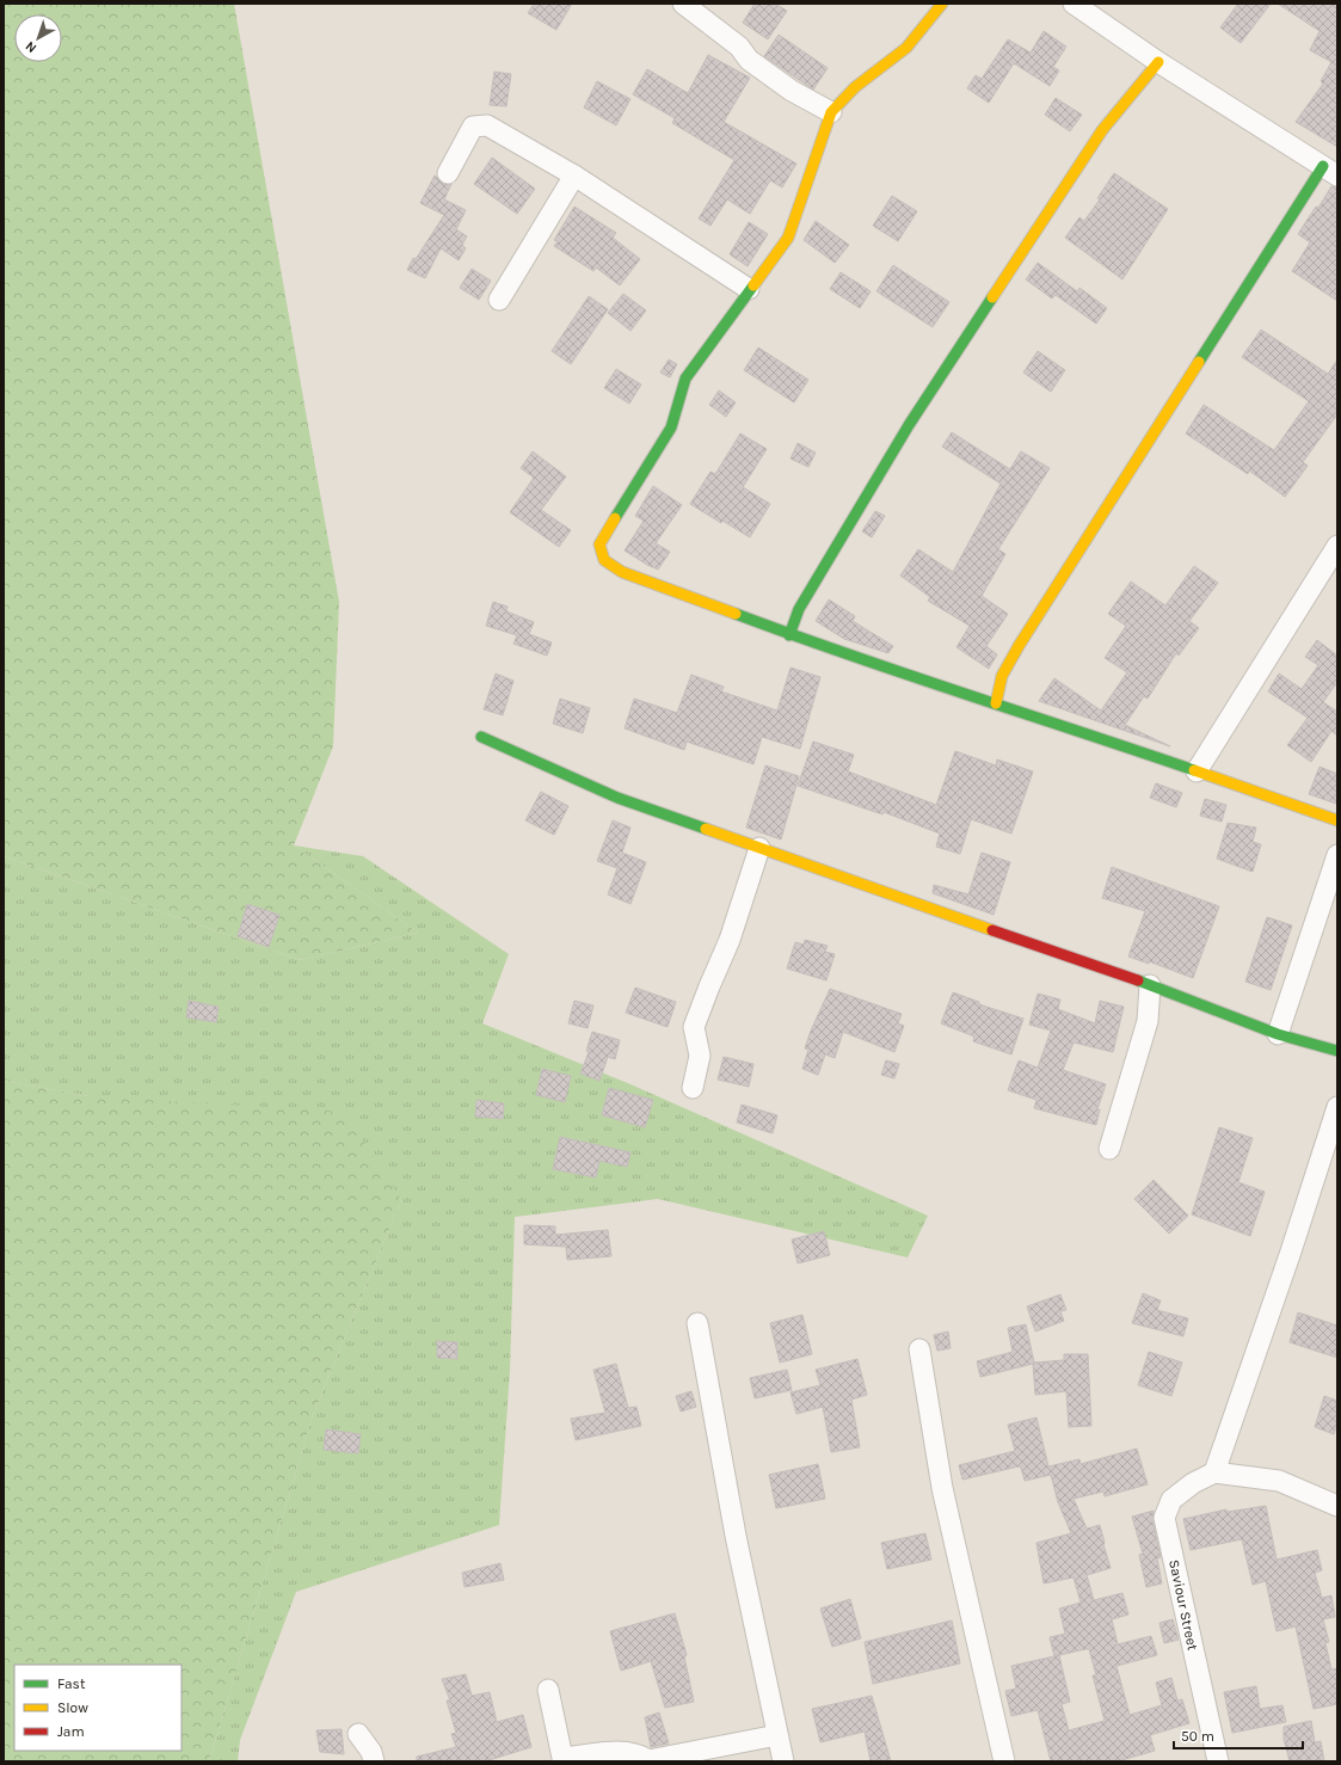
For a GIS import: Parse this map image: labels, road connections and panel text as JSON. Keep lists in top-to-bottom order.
{
  "streets": {
    "street": ["Saviour Street"]
  },
  "legend": ["Fast", "Slow", "Jam"],
  "scale_bar": "50 m",
  "north": "bottom left"
}
